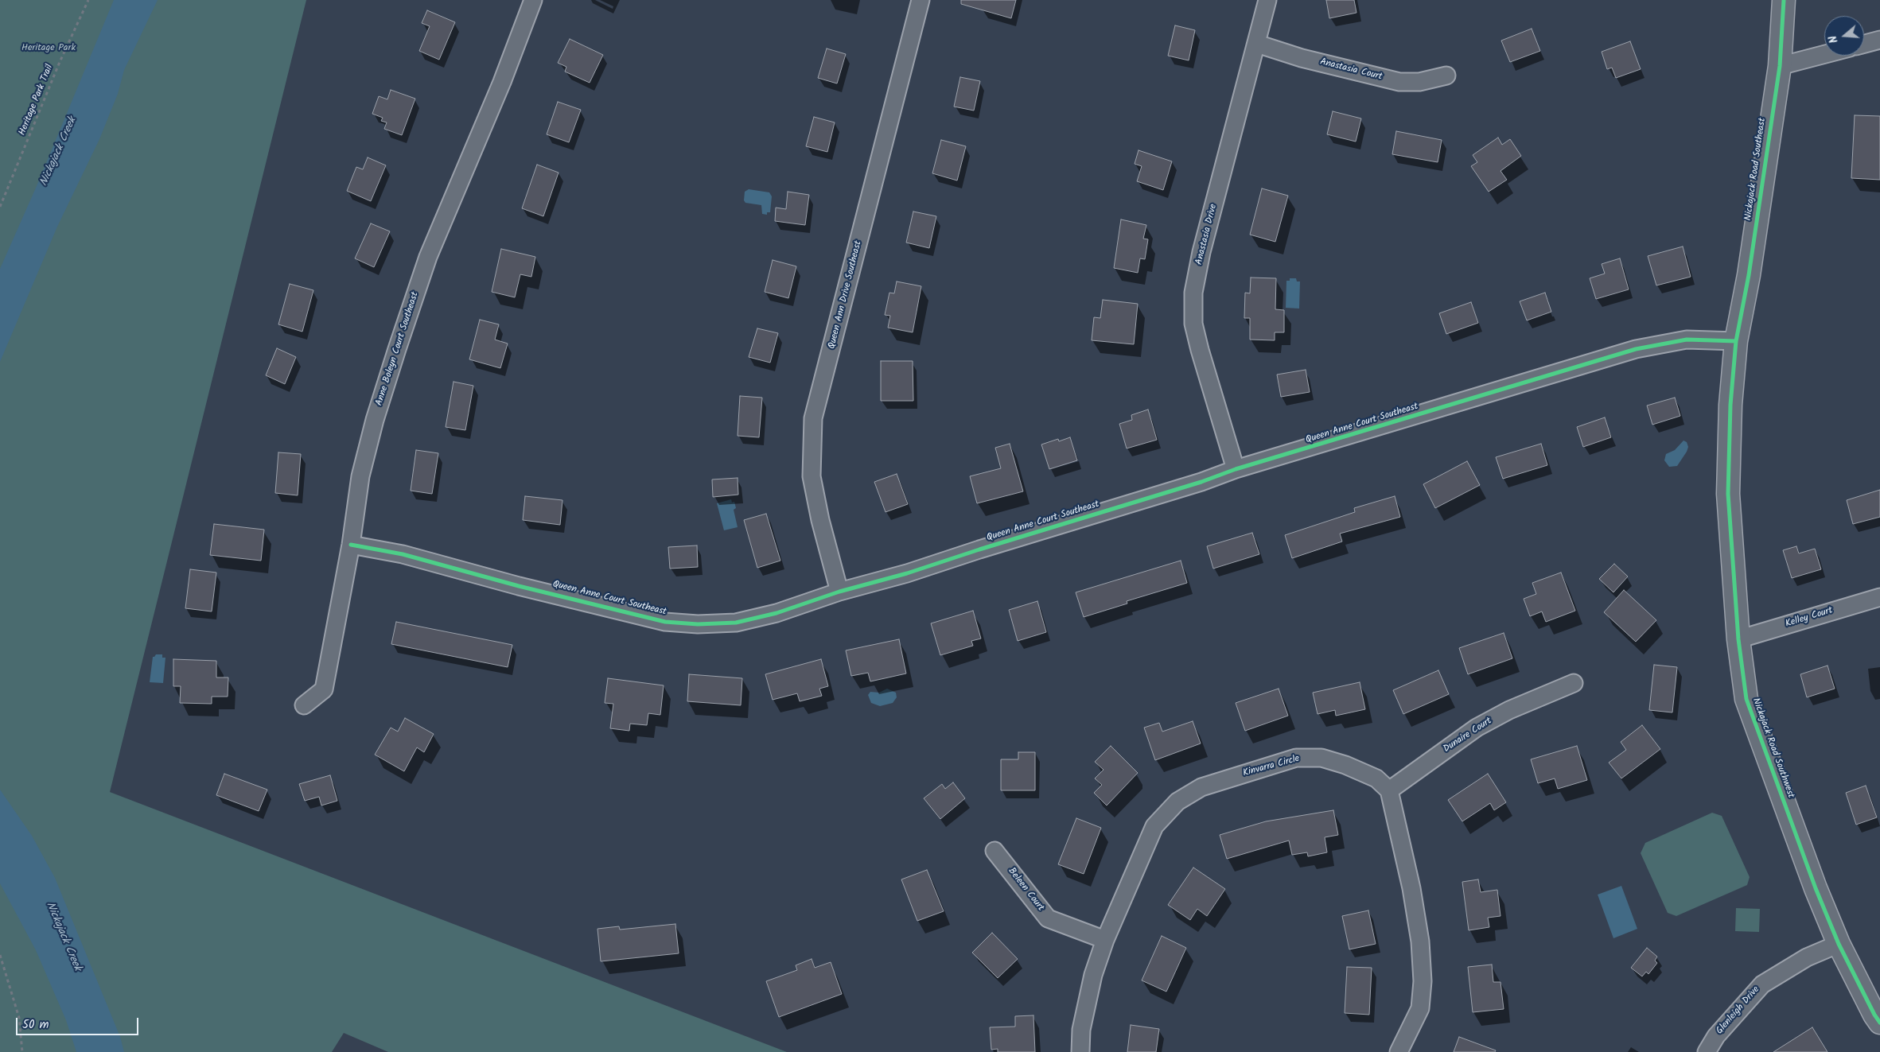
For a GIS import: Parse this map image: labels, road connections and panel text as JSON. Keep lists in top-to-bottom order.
{
  "streets": {
    "street": [
      "Anastasia Court",
      "Nickajack Road Southeast",
      "Anastasia Drive",
      "Queen Ann Drive Southeast",
      "Anne Boleyn Court Southeast",
      "Queen Anne Court Southeast",
      "Kelley Court",
      "Dunaire Court",
      "Nickajack Road Southwest",
      "Kinvarra Circle",
      "Beleen Court",
      "Glenleigh Drive"
    ],
    "path": ["Heritage Park Trail"]
  },
  "crossings": [
    ["Anastasia Court", "Anastasia Drive"],
    ["Nickajack Road Southeast", "Queen Anne Court Southeast"],
    ["Nickajack Road Southeast", "Nickajack Road Southwest"],
    ["Anastasia Drive", "Queen Anne Court Southeast"],
    ["Queen Ann Drive Southeast", "Queen Anne Court Southeast"],
    ["Anne Boleyn Court Southeast", "Queen Anne Court Southeast"],
    ["Queen Anne Court Southeast", "Nickajack Road Southwest"],
    ["Kelley Court", "Nickajack Road Southwest"],
    ["Dunaire Court", "Kinvarra Circle"],
    ["Nickajack Road Southwest", "Glenleigh Drive"],
    ["Kinvarra Circle", "Beleen Court"]
  ],
  "water": ["Nickajack Creek"],
  "parks": ["Heritage Park"],
  "scale_bar": "50 m",
  "north": "left"
}
